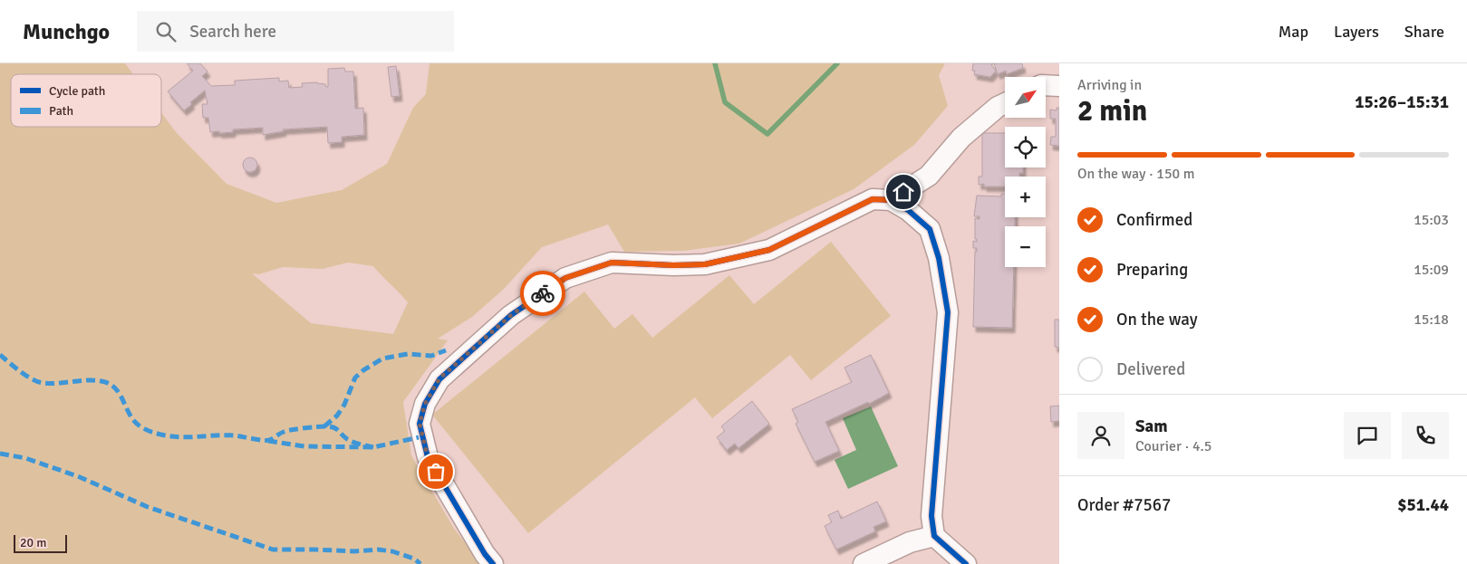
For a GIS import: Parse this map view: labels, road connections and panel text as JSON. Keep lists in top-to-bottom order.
{
  "legend": ["Cycle path", "Path"],
  "scale_bar": "20 m",
  "north": "top right",
  "page": {
    "header": "Munchgo",
    "search": "Search here",
    "nav": ["Map", "Layers", "Share"],
    "heading": ["2 min", "Arriving in", "15:26–15:31"],
    "panel": [
      "Sam",
      "Courier · 4.5",
      "Order #7567",
      "$51.44"
    ],
    "map_buttons": ["+", "−"],
    "bar": "On the way · 150 m",
    "list": [
      ["Confirmed", "15:03"],
      ["Preparing", "15:09"],
      ["On the way", "15:18"],
      "Delivered"
    ],
    "scale": "20 m"
  }
}
